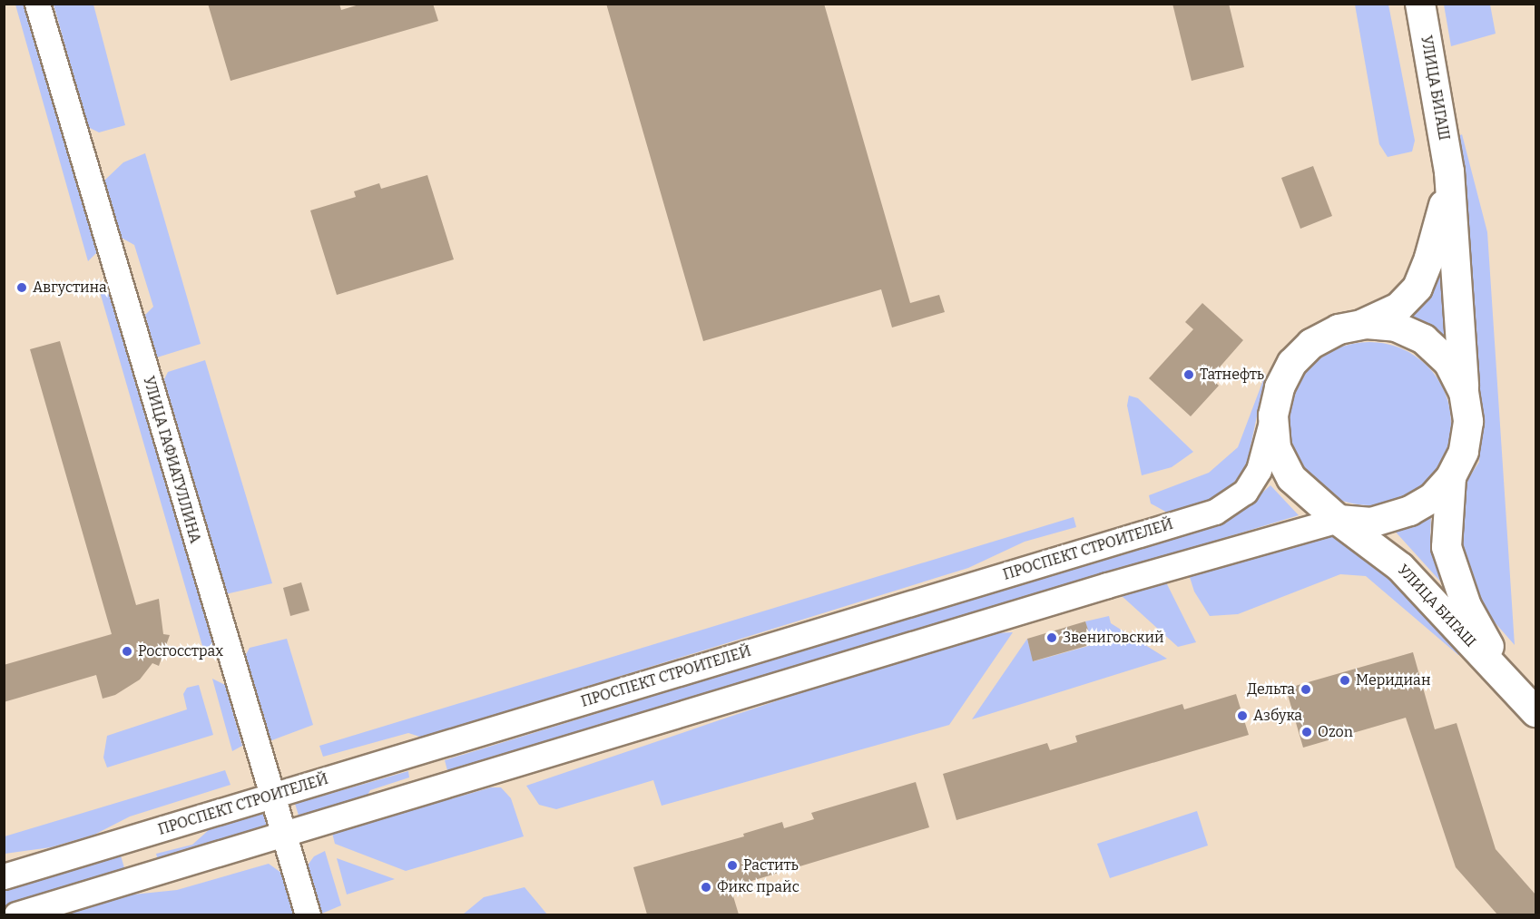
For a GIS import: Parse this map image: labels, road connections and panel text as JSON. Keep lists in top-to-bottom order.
{
  "streets": {
    "main road": ["УЛИЦА БИГАШ"],
    "street": ["УЛИЦА ГАФИАТУЛЛИНА", "ПРОСПЕКТ СТРОИТЕЛЕЙ"]
  },
  "crossings": [
    ["УЛИЦА БИГАШ", "ПРОСПЕКТ СТРОИТЕЛЕЙ"],
    ["УЛИЦА ГАФИАТУЛЛИНА", "ПРОСПЕКТ СТРОИТЕЛЕЙ"]
  ],
  "places": [
    "Августина",
    "Татнефть",
    "Звениговский",
    "Росгосстрах",
    "Меридиан",
    "Дельта",
    "Азбука",
    "Ozon",
    "Растить",
    "Фикс прайс"
  ]
}
